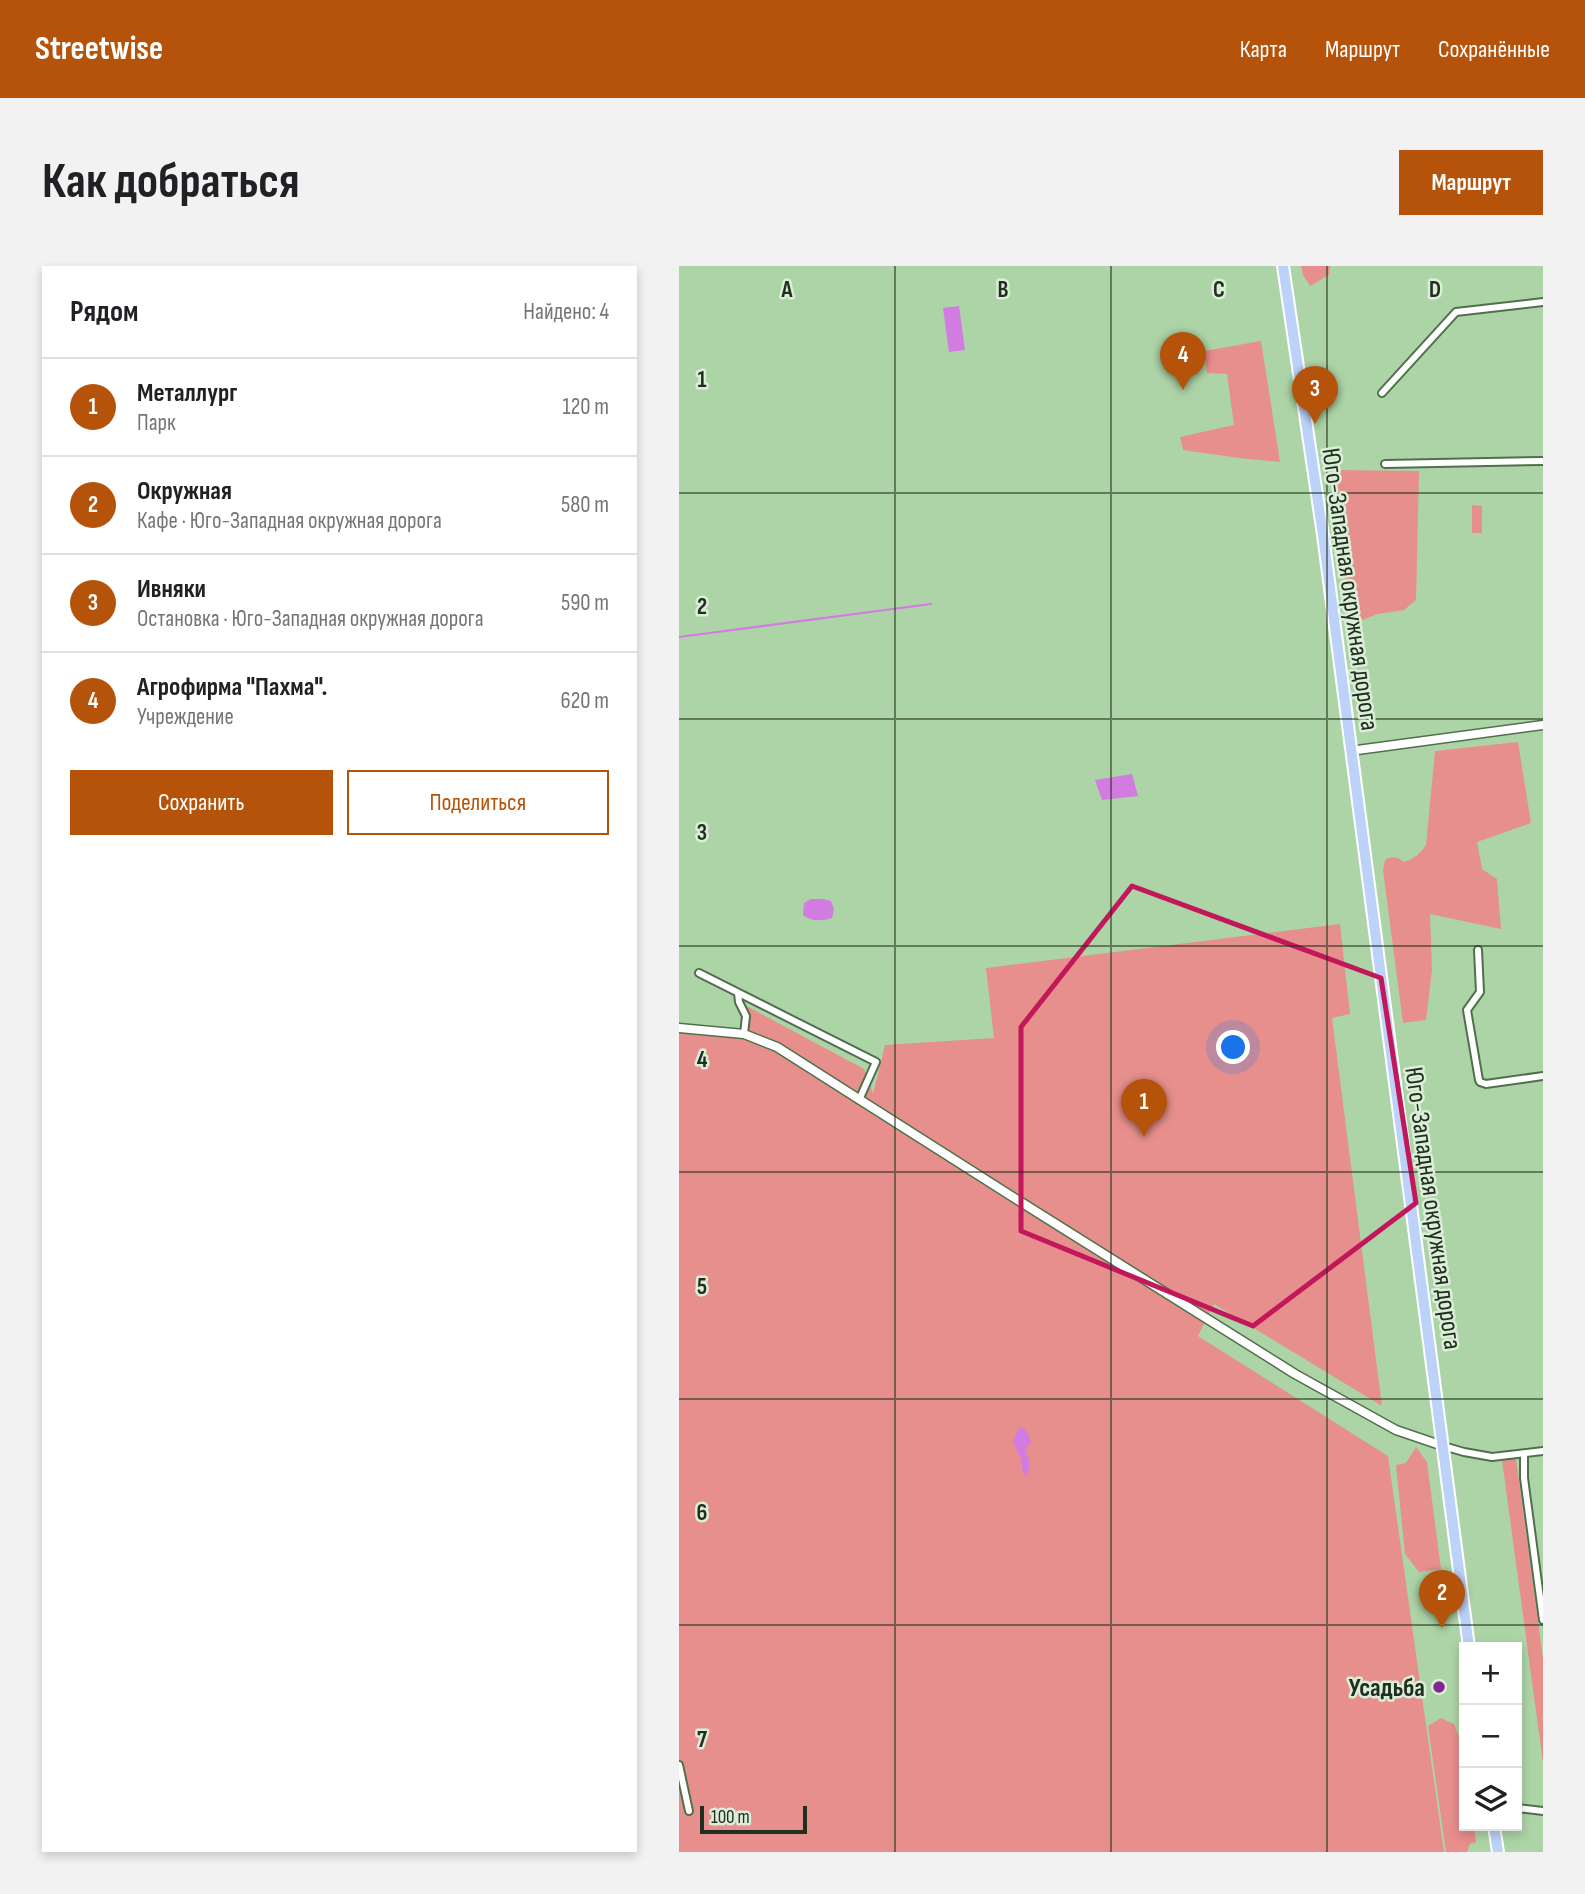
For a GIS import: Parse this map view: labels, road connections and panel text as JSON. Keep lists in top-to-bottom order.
{
  "streets": {
    "highway": ["Юго-Западная окружная дорога"]
  },
  "places": ["Усадьба"],
  "scale_bar": "100 m",
  "page": {
    "header": "Streetwise",
    "nav": ["Карта", "Маршрут", "Сохранённые"],
    "buttons": [
      "Маршрут",
      ["Сохранить", "Поделиться"]
    ],
    "title": "Как добраться",
    "heading": ["Рядом", "Найдено: 4"],
    "pins": [
      "4",
      "3",
      "1",
      "2"
    ],
    "list": [
      {
        "mark": "1",
        "name": "Металлург",
        "note": "Парк",
        "value": "120 m"
      },
      {
        "mark": "2",
        "name": "Окружная",
        "note": "Кафе · Юго-Западная окружная дорога",
        "value": "580 m"
      },
      {
        "mark": "3",
        "name": "Ивняки",
        "note": "Остановка · Юго-Западная окружная дорога",
        "value": "590 m"
      },
      {
        "mark": "4",
        "name": "Агрофирма \"Пахма\".",
        "note": "Учреждение",
        "value": "620 m"
      }
    ],
    "map_buttons": ["+", "−"],
    "scale": "100 m"
  },
  "grid": {
    "columns": [
      "A",
      "B",
      "C",
      "D"
    ],
    "rows": [
      "1",
      "2",
      "3",
      "4",
      "5",
      "6",
      "7"
    ]
  }
}
